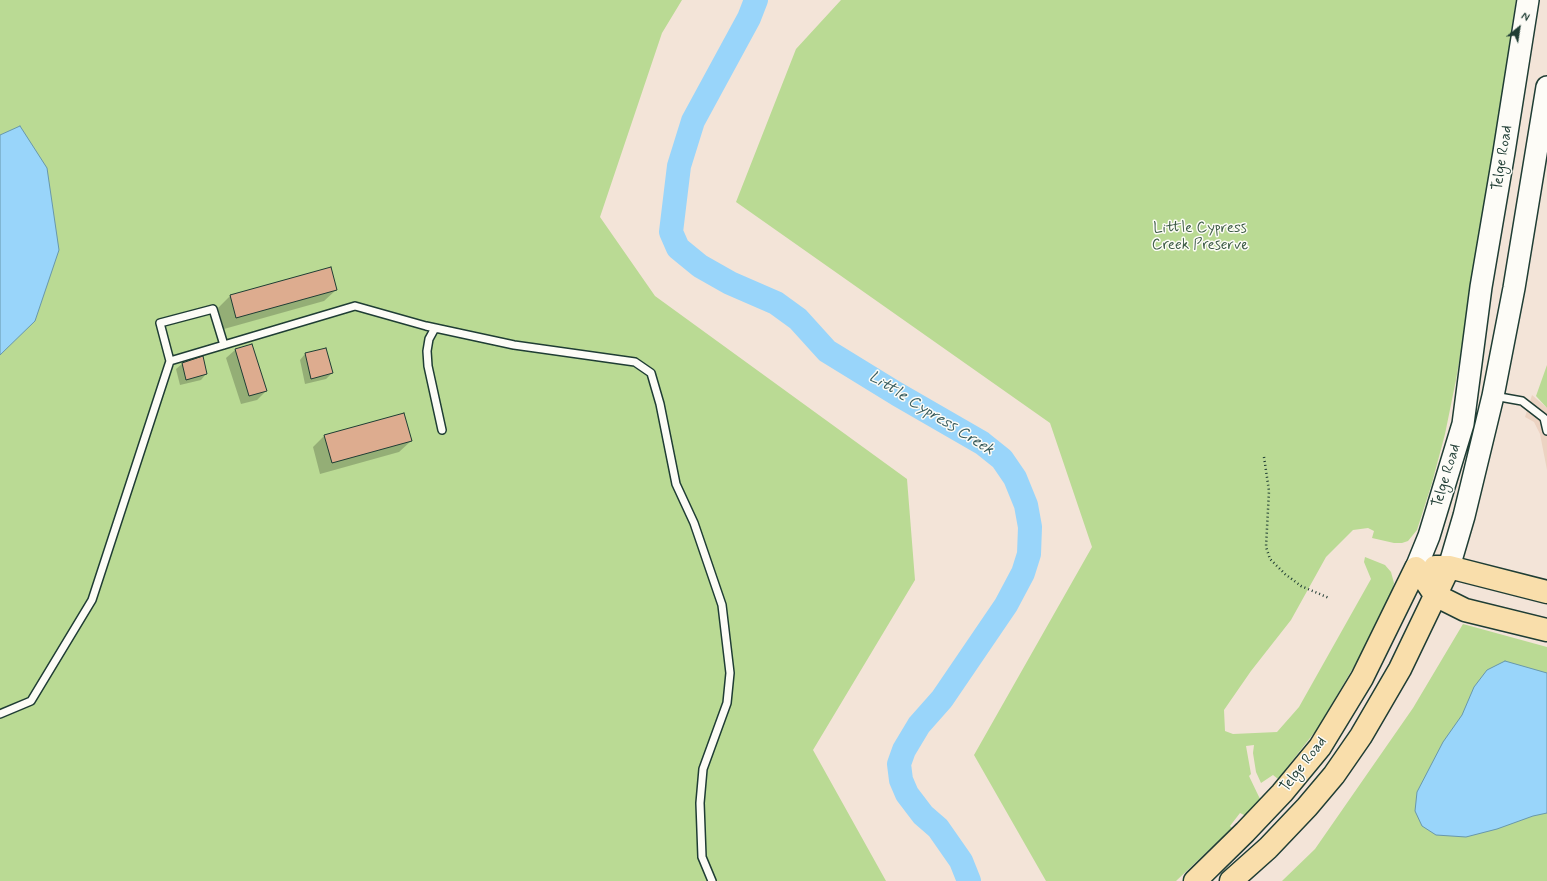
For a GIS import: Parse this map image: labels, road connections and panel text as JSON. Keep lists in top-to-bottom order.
{
  "streets": {
    "main road": ["Telge Road"]
  },
  "water": ["Little Cypress Creek"],
  "parks": ["Little Cypress Creek Preserve"],
  "north": "top right"
}
